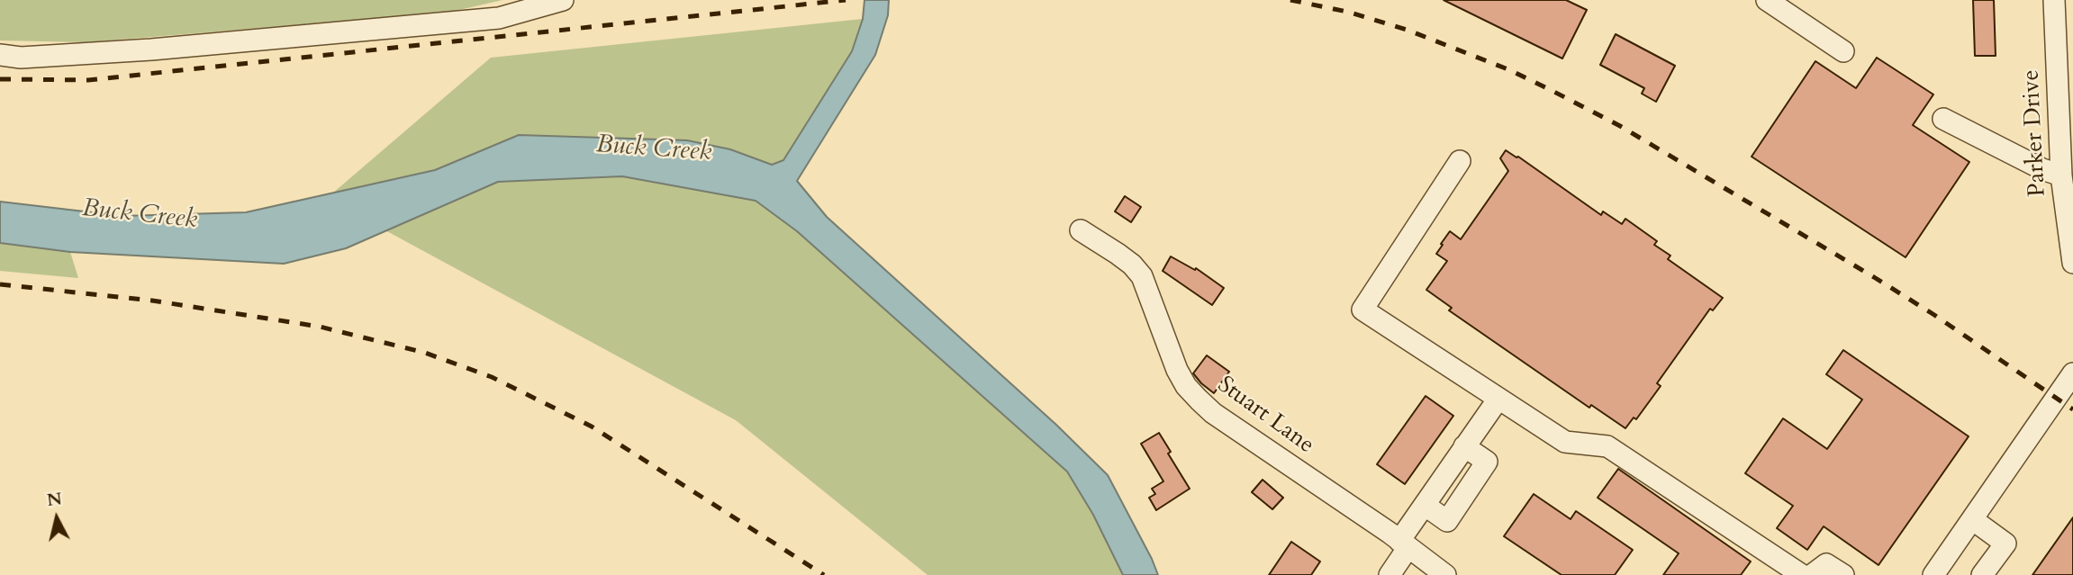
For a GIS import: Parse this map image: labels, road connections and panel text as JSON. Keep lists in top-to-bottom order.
{
  "streets": {
    "street": ["Parker Drive", "Stuart Lane"]
  },
  "water": ["Buck Creek"],
  "north": "top"
}
